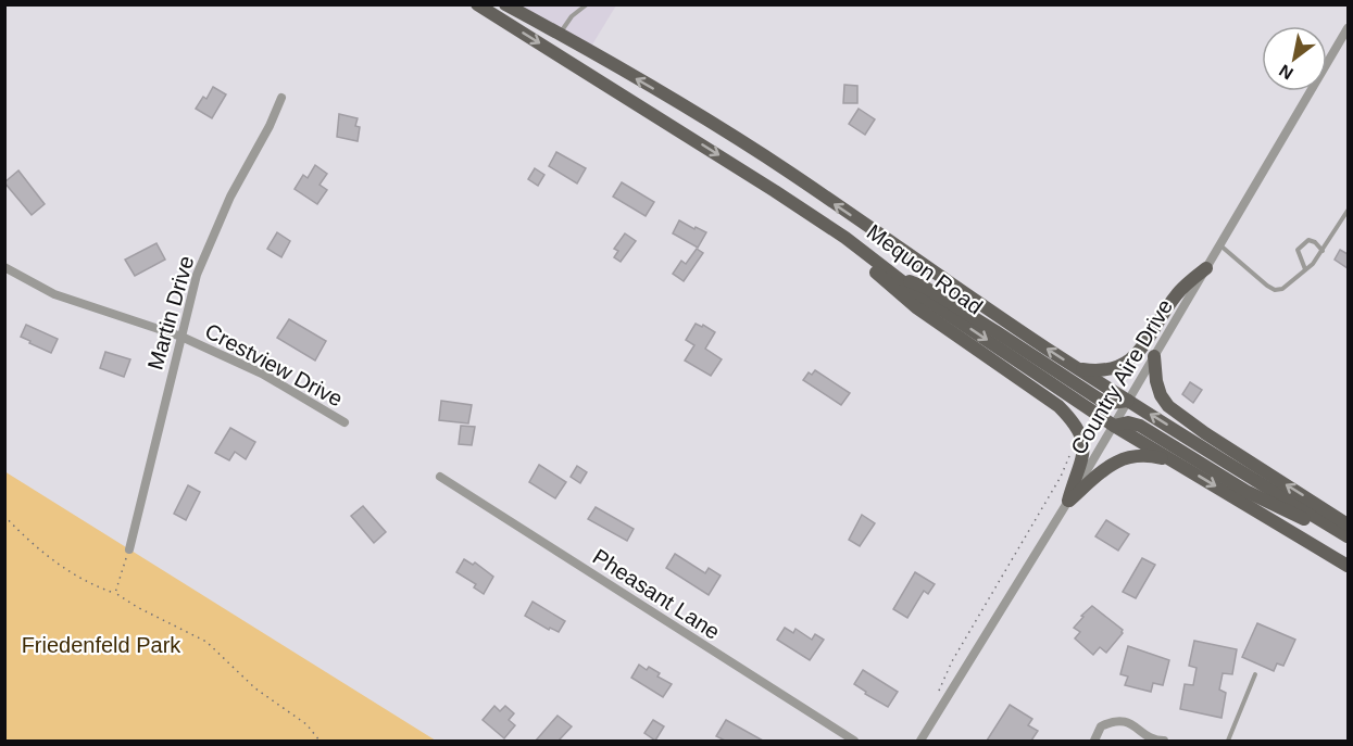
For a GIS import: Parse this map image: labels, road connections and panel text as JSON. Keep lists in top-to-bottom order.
{
  "streets": {
    "main road": ["Mequon Road"],
    "street": [
      "Martin Drive",
      "Crestview Drive",
      "Country Aire Drive",
      "Pheasant Lane"
    ]
  },
  "crossings": [
    ["Mequon Road", "Country Aire Drive"],
    ["Martin Drive", "Crestview Drive"]
  ],
  "parks": ["Friedenfeld Park"],
  "north": "bottom left"
}
